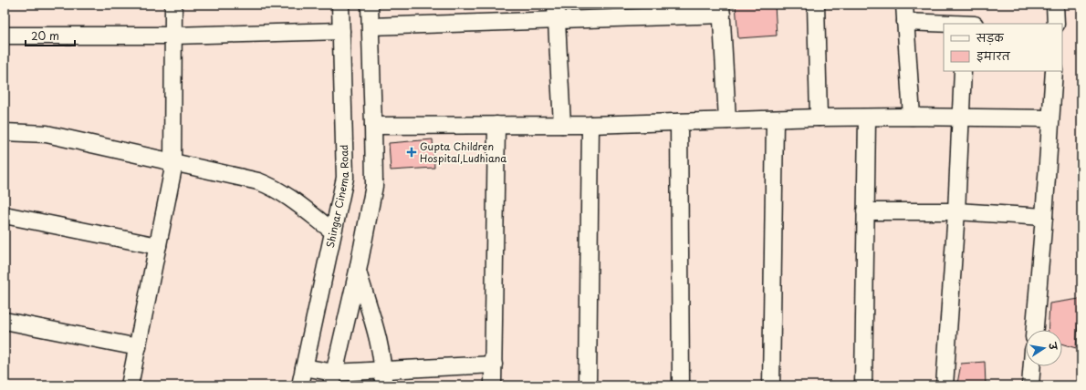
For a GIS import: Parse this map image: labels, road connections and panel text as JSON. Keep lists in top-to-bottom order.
{
  "streets": {
    "street": ["Shingar Cinema Road"]
  },
  "places": {
    "health": ["Gupta Children Hospital,Ludhiana"]
  },
  "legend": ["सड़क", "इमारत"],
  "scale_bar": "20 m",
  "north": "right"
}
